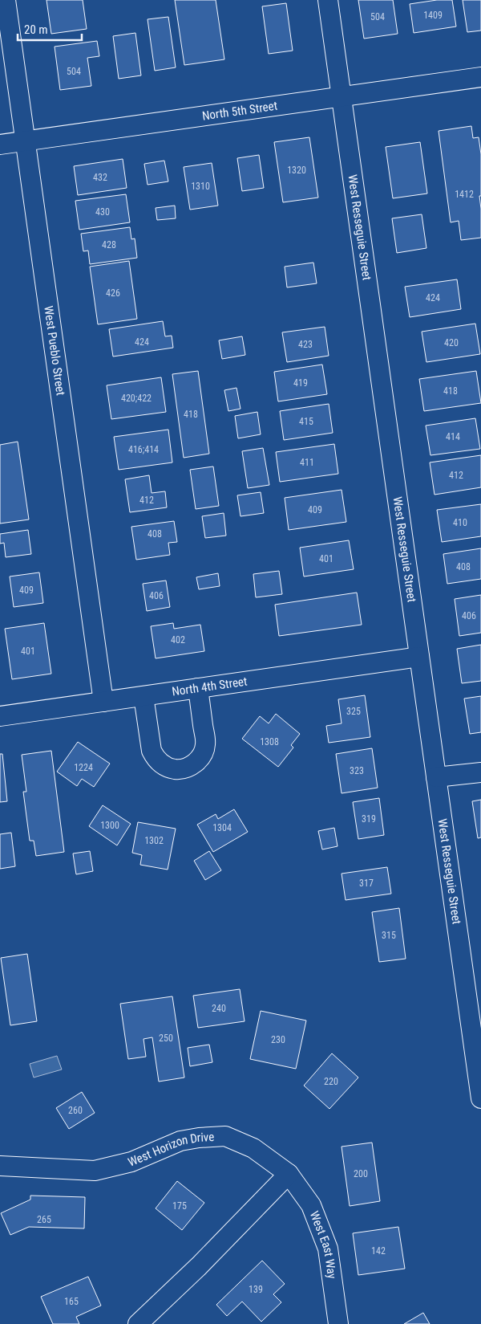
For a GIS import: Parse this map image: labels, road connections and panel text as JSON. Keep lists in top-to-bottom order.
{
  "streets": {
    "street": [
      "North 5th Street",
      "West Resseguie Street",
      "West Pueblo Street",
      "North 4th Street",
      "West Horizon Drive",
      "West East Way"
    ]
  },
  "crossings": [
    ["North 5th Street", "West Resseguie Street"],
    ["North 5th Street", "West Pueblo Street"],
    ["West Resseguie Street", "North 4th Street"],
    ["West Pueblo Street", "North 4th Street"],
    ["West Horizon Drive", "West East Way"]
  ],
  "house_numbers": [
    "1409",
    "504",
    "504",
    "1320",
    "432",
    "1310",
    "1412",
    "430",
    "428",
    "426",
    "424",
    "424",
    "420",
    "423",
    "419",
    "418",
    "420;422",
    "418",
    "415",
    "414",
    "416;414",
    "411",
    "412",
    "412",
    "409",
    "410",
    "408",
    "401",
    "408",
    "409",
    "406",
    "406",
    "402",
    "401",
    "325",
    "1308",
    "1224",
    "323",
    "319",
    "1300",
    "1304",
    "1302",
    "317",
    "315",
    "240",
    "250",
    "230",
    "220",
    "260",
    "200",
    "175",
    "265",
    "142",
    "139",
    "165"
  ],
  "scale_bar": "20 m"
}
